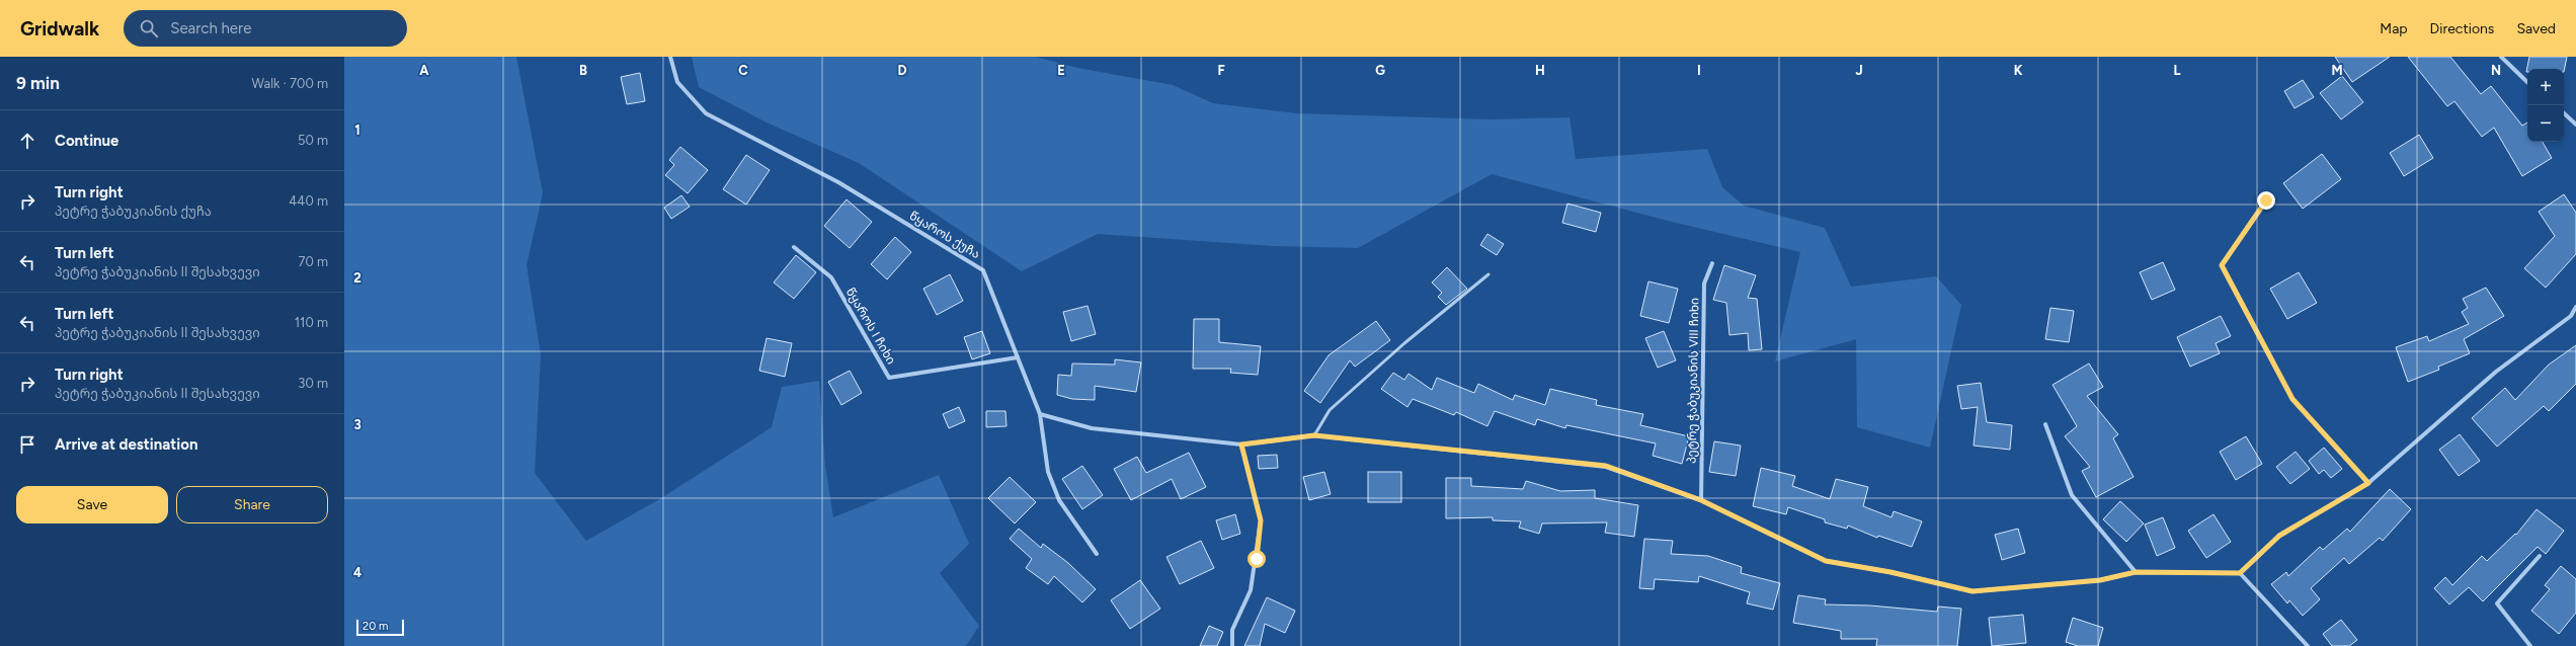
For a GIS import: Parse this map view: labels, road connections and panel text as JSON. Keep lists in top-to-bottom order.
{
  "streets": {
    "street": ["წყაროს ქუჩა", "წყაროს I ჩიხი", "პეტრე ჭაბუკიანის VIII ჩიხი"]
  },
  "crossings": [
    ["წყაროს ქუჩა", "წყაროს I ჩიხი"]
  ],
  "scale_bar": "20 m",
  "page": {
    "header": "Gridwalk",
    "search": "Search here",
    "nav": ["Map", "Directions", "Saved"],
    "heading": ["9 min", "Walk · 700 m"],
    "map_buttons": ["+", "−"],
    "list": [
      ["Continue", "50 m"],
      ["Turn right", "პეტრე ჭაბუკიანის ქუჩა", "440 m"],
      ["Turn left", "პეტრე ჭაბუკიანის II შესახვევი", "70 m"],
      ["Turn left", "პეტრე ჭაბუკიანის II შესახვევი", "110 m"],
      ["Turn right", "პეტრე ჭაბუკიანის II შესახვევი", "30 m"],
      "Arrive at destination"
    ],
    "buttons": ["Save", "Share"],
    "scale": "20 m"
  },
  "grid": {
    "columns": [
      "A",
      "B",
      "C",
      "D",
      "E",
      "F",
      "G",
      "H",
      "I",
      "J",
      "K",
      "L",
      "M",
      "N"
    ],
    "rows": [
      "1",
      "2",
      "3",
      "4"
    ]
  }
}
